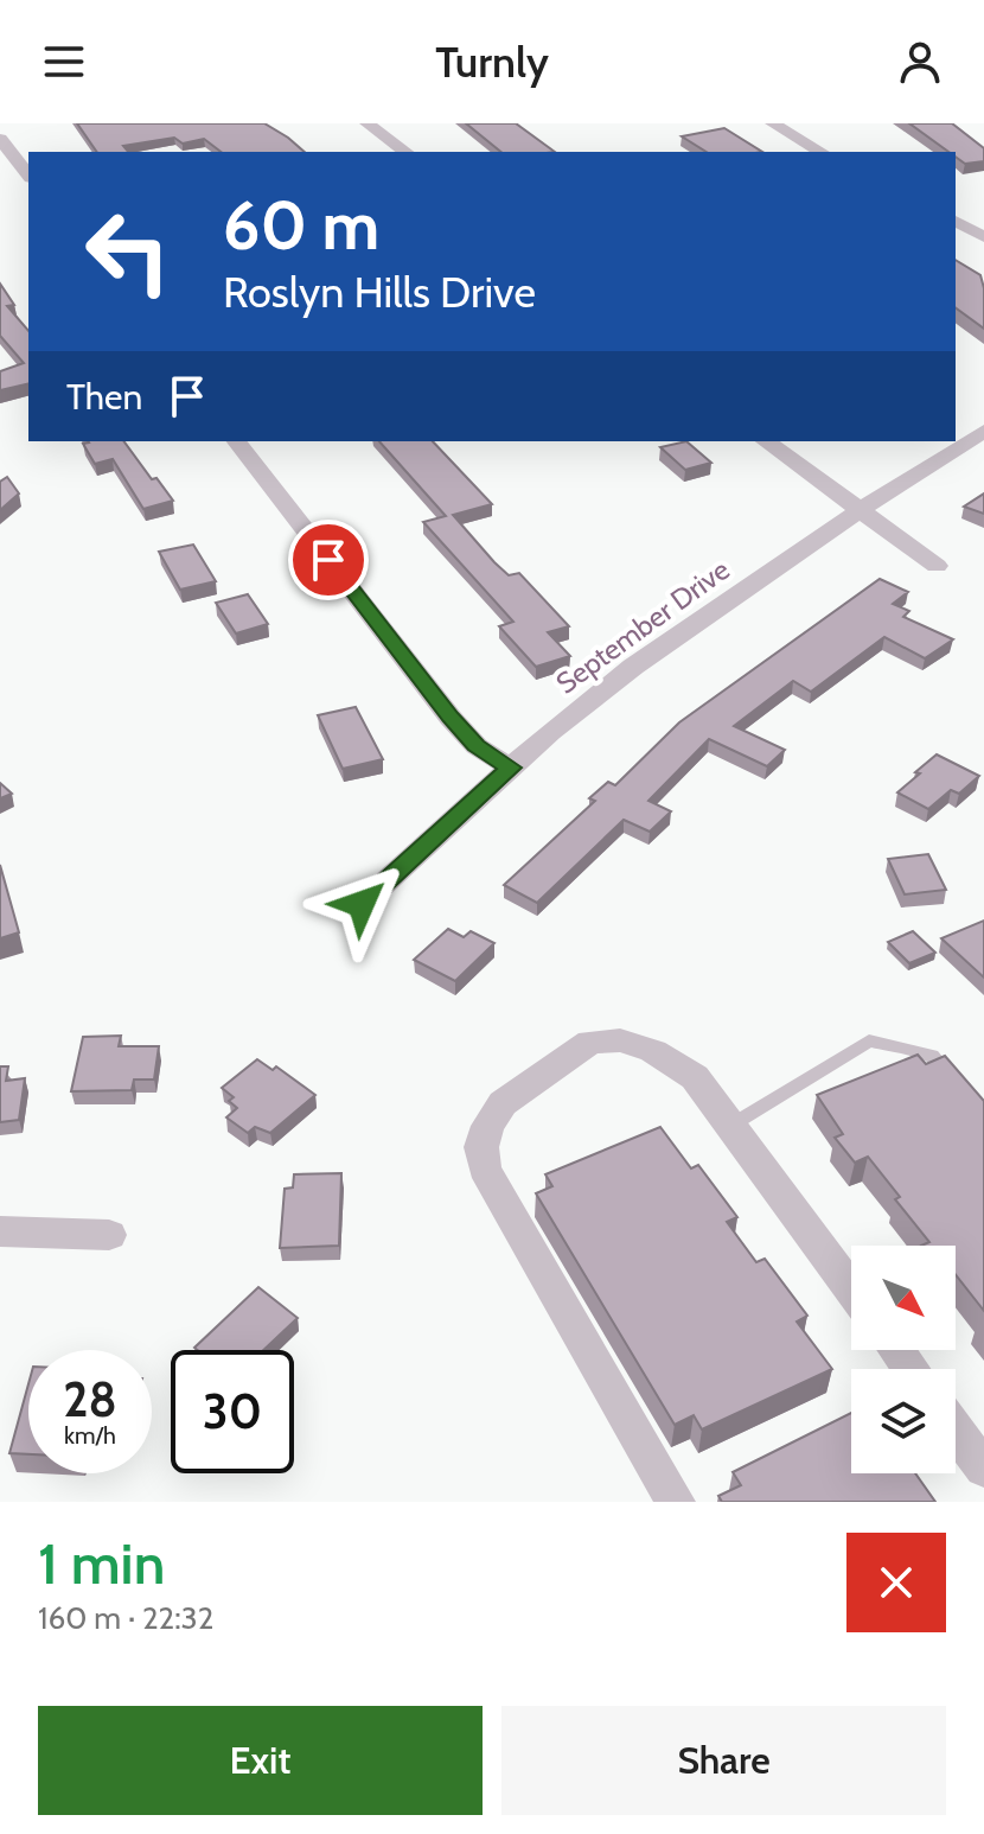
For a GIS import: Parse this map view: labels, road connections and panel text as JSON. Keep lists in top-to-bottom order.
{
  "streets": {
    "street": ["September Drive"]
  },
  "north": "bottom right",
  "page": {
    "header": "Turnly",
    "turn": ["60 m", "Roslyn Hills Drive"],
    "then": "Then",
    "speed": "28 km/h",
    "limit": "30",
    "heading": ["1 min", "160 m · 22:32"],
    "buttons": ["Exit", "Share"]
  }
}
